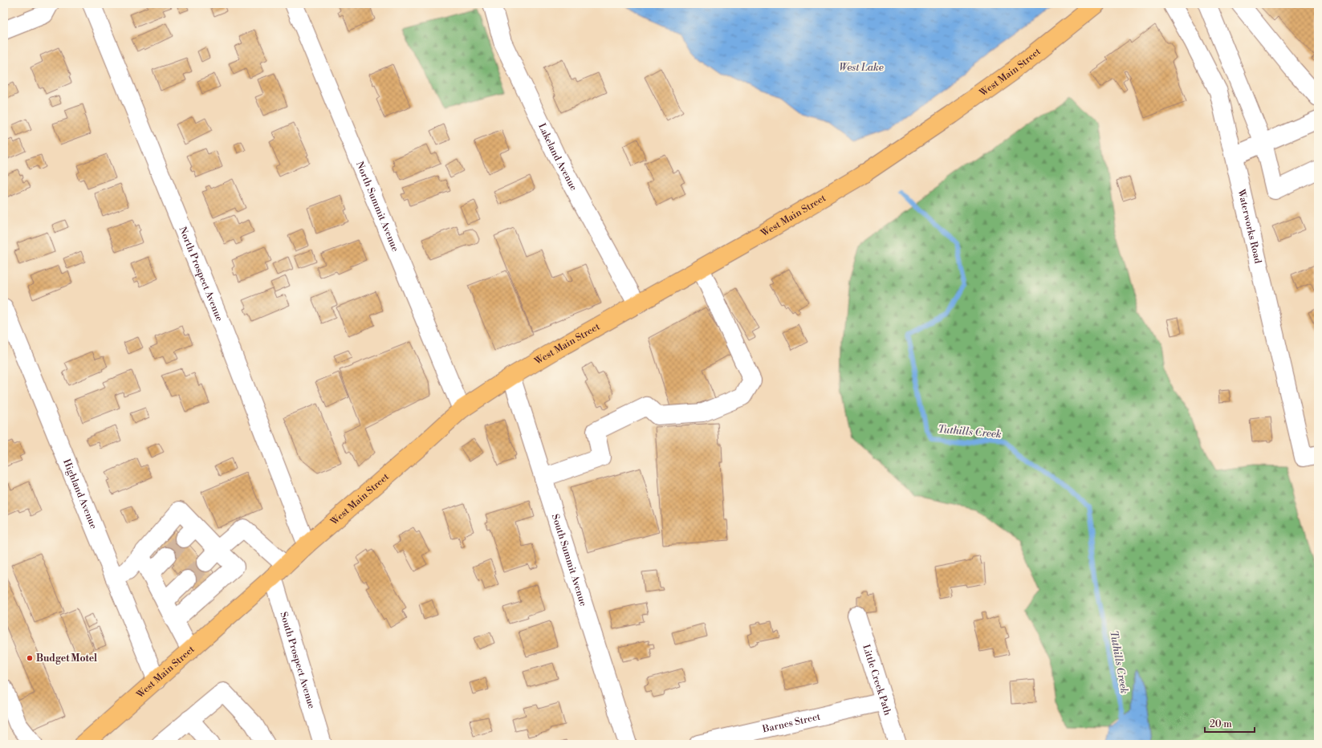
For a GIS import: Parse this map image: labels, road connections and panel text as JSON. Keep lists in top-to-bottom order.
{
  "streets": {
    "main road": ["West Main Street"],
    "street": [
      "Lakeland Avenue",
      "North Summit Avenue",
      "Waterworks Road",
      "North Prospect Avenue",
      "Highland Avenue",
      "South Summit Avenue",
      "South Prospect Avenue",
      "Little Creek Path",
      "Barnes Street"
    ]
  },
  "crossings": [
    ["West Main Street", "Lakeland Avenue"],
    ["West Main Street", "North Summit Avenue"],
    ["West Main Street", "North Prospect Avenue"],
    ["West Main Street", "Highland Avenue"],
    ["West Main Street", "South Summit Avenue"],
    ["West Main Street", "South Prospect Avenue"],
    ["Little Creek Path", "Barnes Street"]
  ],
  "water": ["West Lake", "Tuthills Creek"],
  "places": ["Budget Motel"],
  "scale_bar": "20 m"
}
